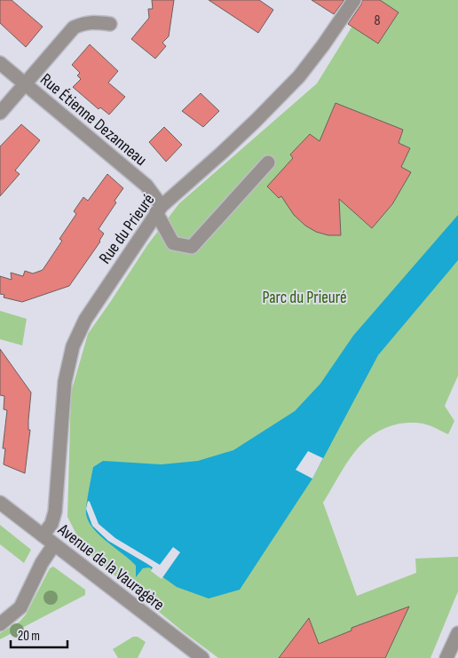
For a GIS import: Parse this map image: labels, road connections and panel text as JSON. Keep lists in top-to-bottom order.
{
  "streets": {
    "street": ["Rue Étienne Dezanneau", "Rue du Prieuré", "Avenue de la Vauragère"]
  },
  "crossings": [
    ["Rue Étienne Dezanneau", "Rue du Prieuré"],
    ["Rue du Prieuré", "Avenue de la Vauragère"]
  ],
  "parks": ["Parc du Prieuré"],
  "house_numbers": ["8"],
  "scale_bar": "20 m"
}
